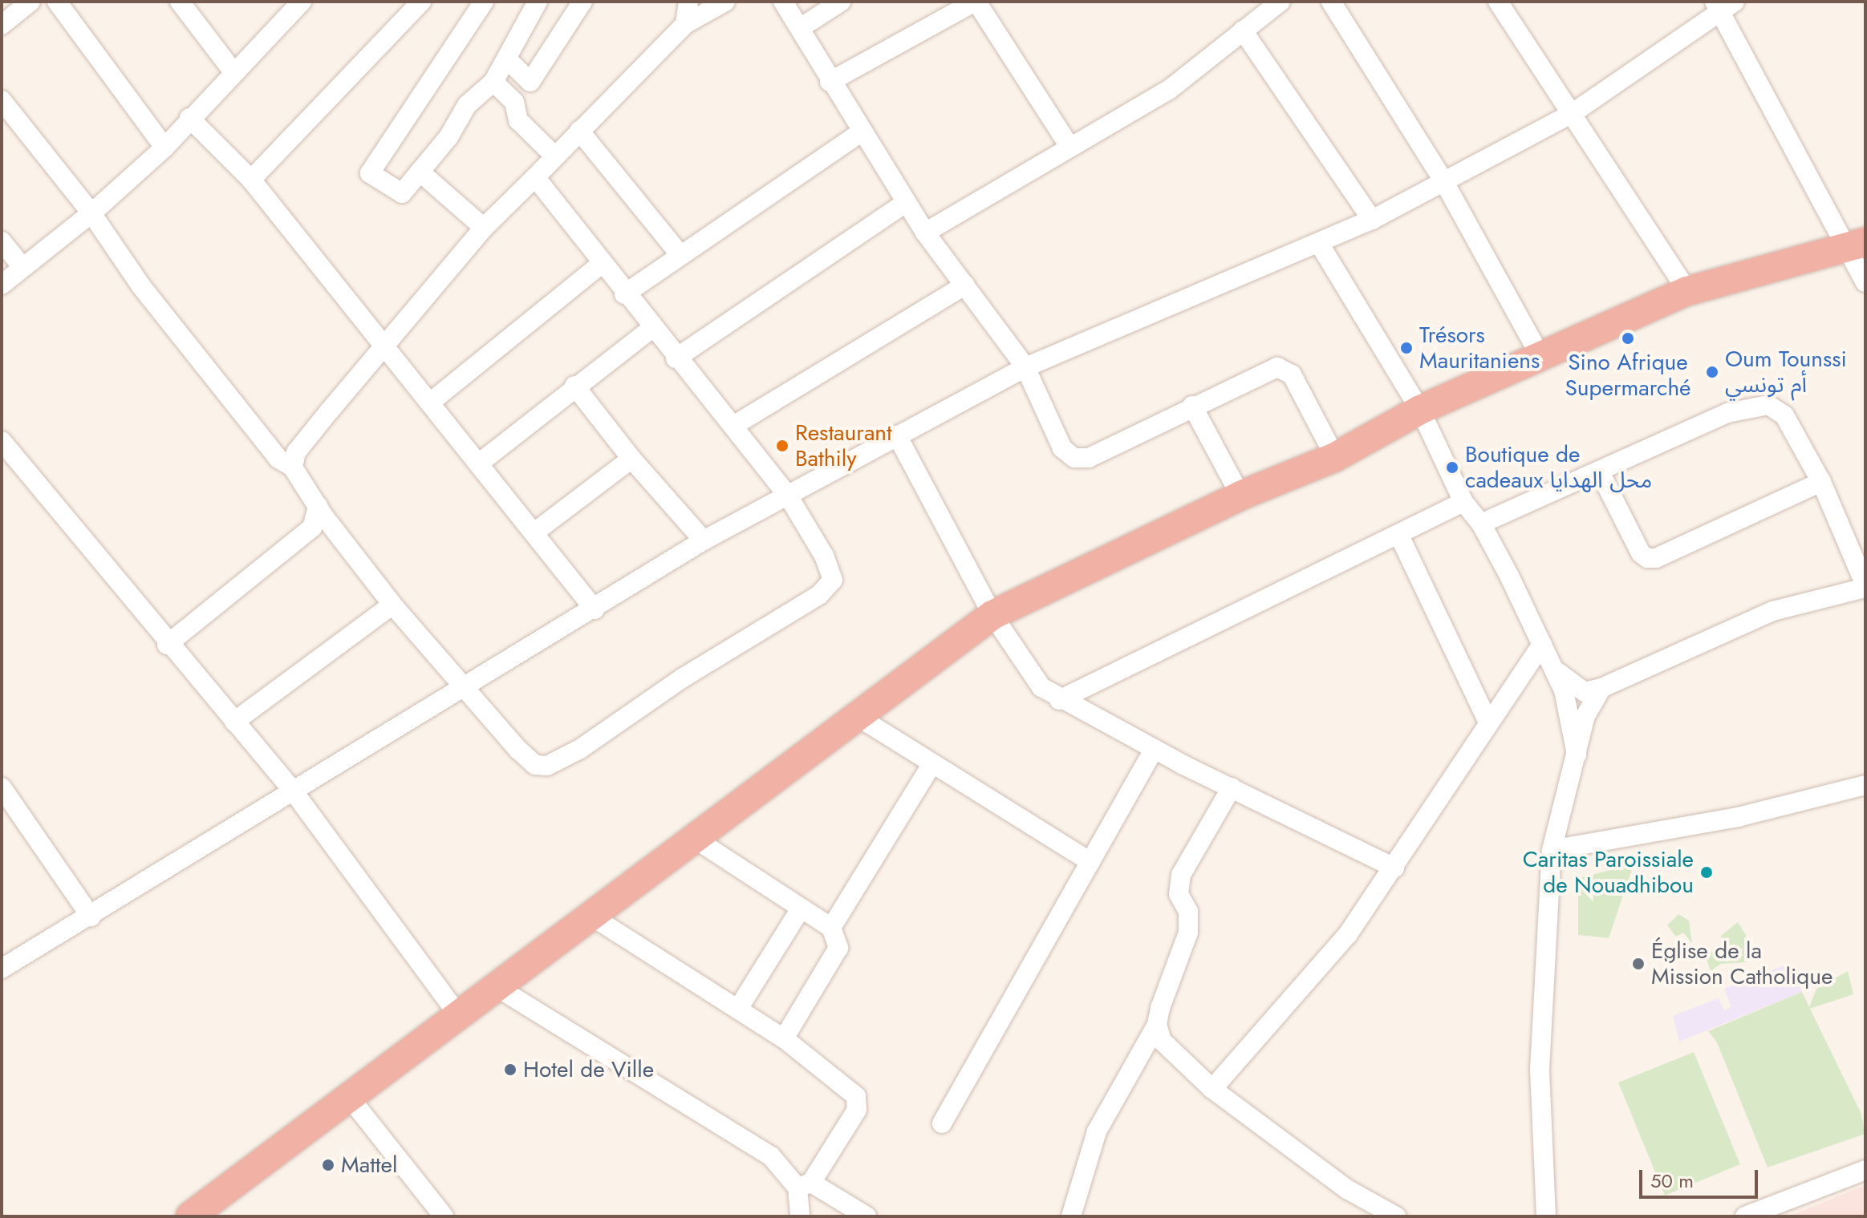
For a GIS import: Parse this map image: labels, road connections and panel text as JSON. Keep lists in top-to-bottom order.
{
  "places": [
    "Sino Afrique Supermarché",
    "Trésors Mauritaniens",
    "Oum Tounssi أم تونسي",
    "Restaurant Bathily",
    "Boutique de cadeaux محل الهدايا",
    "Caritas Paroissiale de Nouadhibou",
    "Église de la Mission Catholique",
    "Hotel de Ville",
    "Mattel"
  ],
  "scale_bar": "50 m"
}
